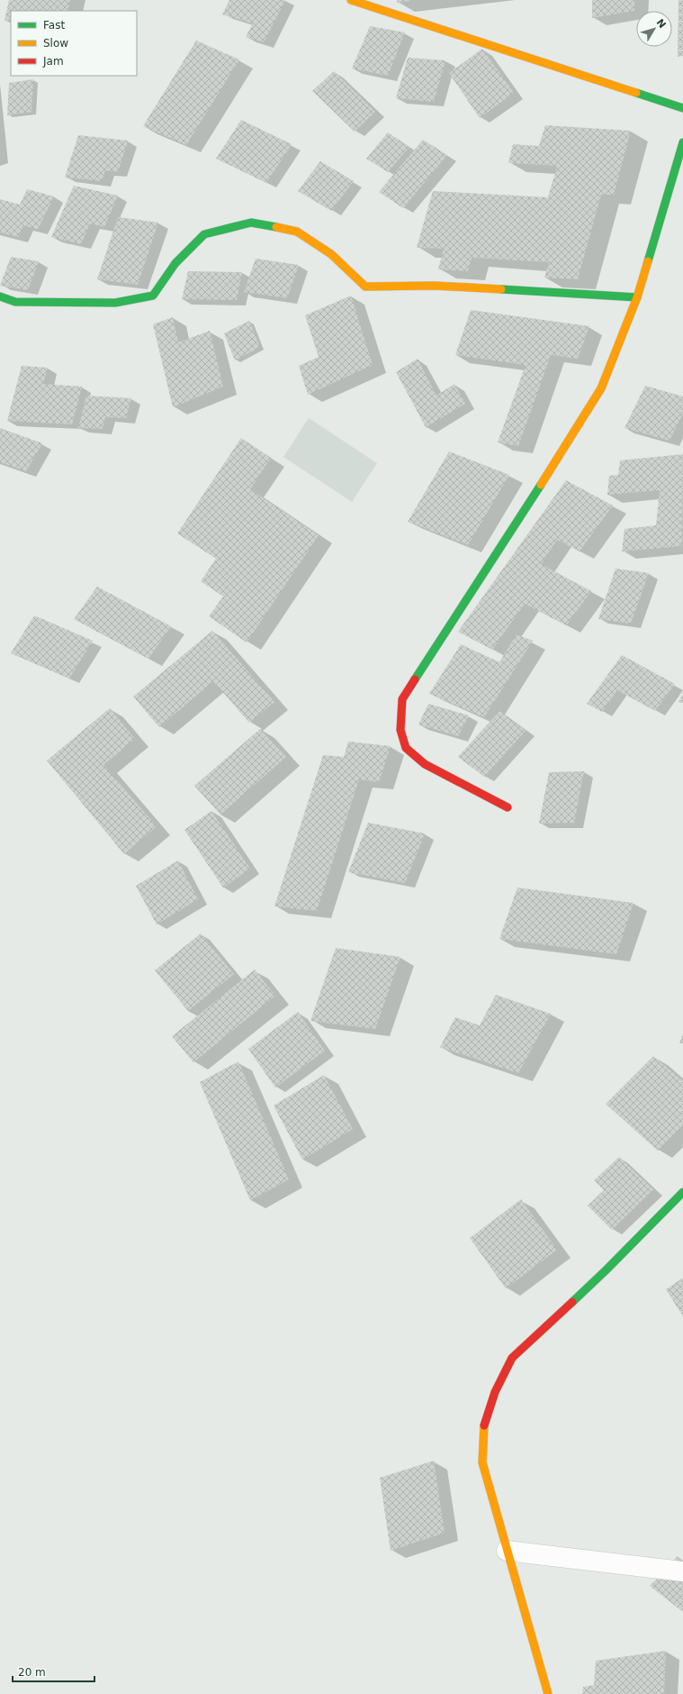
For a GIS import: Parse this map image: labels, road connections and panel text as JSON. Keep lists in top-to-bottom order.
{
  "legend": ["Fast", "Slow", "Jam"],
  "scale_bar": "20 m",
  "north": "top right"
}
